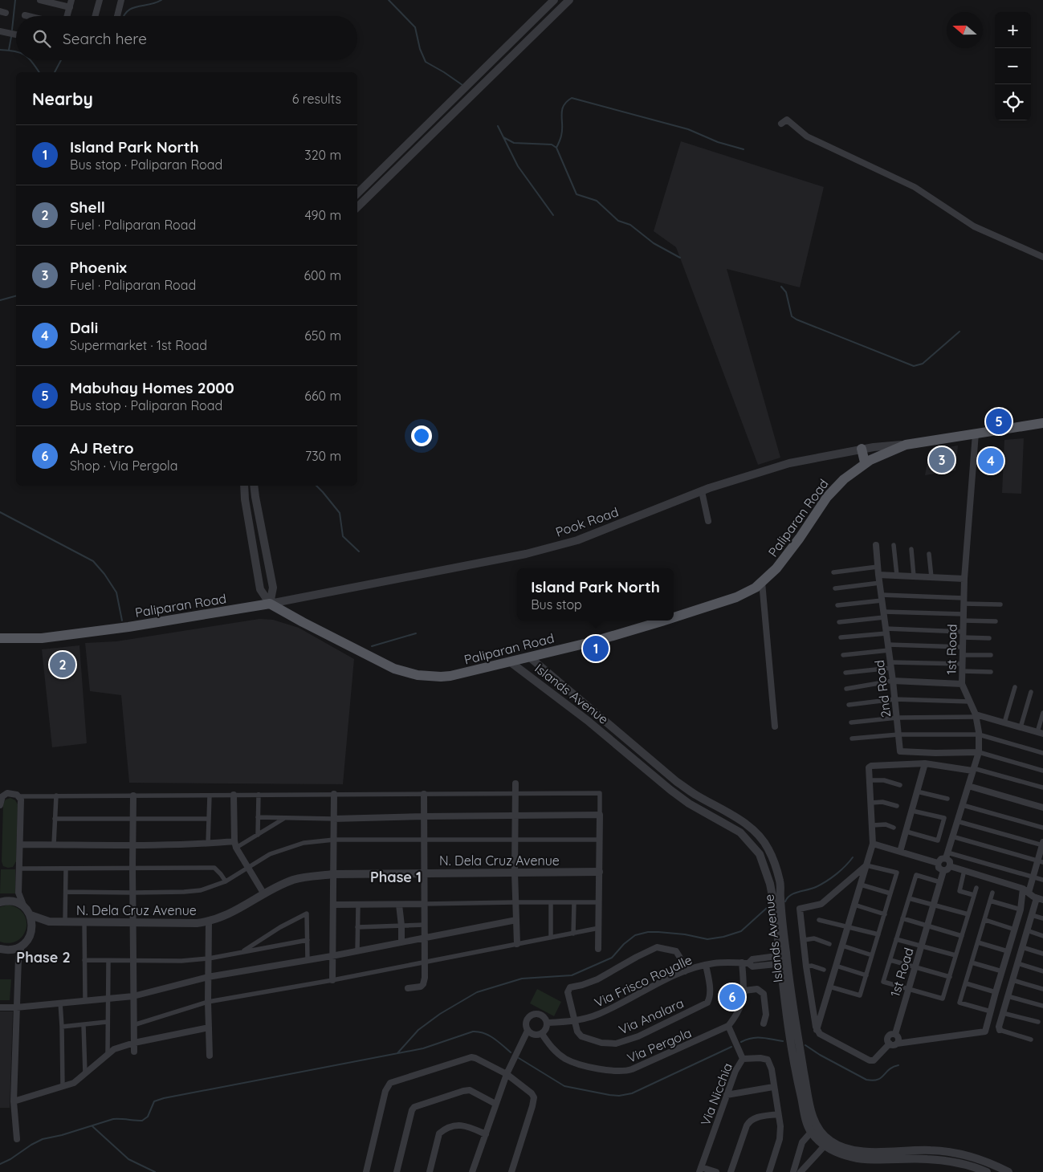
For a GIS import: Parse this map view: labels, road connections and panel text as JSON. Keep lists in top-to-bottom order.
{
  "streets": {
    "main road": ["Paliparan Road"],
    "street": [
      "Pook Road",
      "1st Road",
      "2nd Road",
      "Islands Avenue",
      "N. Dela Cruz Avenue",
      "Via Frisco Royalle",
      "Via Analara",
      "Via Pergola",
      "Via Nicchia"
    ]
  },
  "crossings": [
    ["Paliparan Road", "Pook Road"],
    ["Paliparan Road", "1st Road"],
    ["Paliparan Road", "Islands Avenue"],
    ["1st Road", "2nd Road"],
    ["Islands Avenue", "Via Frisco Royalle"],
    ["Via Frisco Royalle", "Via Analara"],
    ["Via Frisco Royalle", "Via Pergola"],
    ["Via Pergola", "Via Nicchia"]
  ],
  "districts": ["Phase 1", "Phase 2"],
  "north": "left",
  "page": {
    "map_buttons": ["+", "−"],
    "search": "Search here",
    "heading": ["Nearby", "6 results"],
    "list": [
      {
        "mark": "1",
        "name": "Island Park North",
        "note": "Bus stop · Paliparan Road",
        "value": "320 m"
      },
      {
        "mark": "2",
        "name": "Shell",
        "note": "Fuel · Paliparan Road",
        "value": "490 m"
      },
      {
        "mark": "3",
        "name": "Phoenix",
        "note": "Fuel · Paliparan Road",
        "value": "600 m"
      },
      {
        "mark": "4",
        "name": "Dali",
        "note": "Supermarket · 1st Road",
        "value": "650 m"
      },
      {
        "mark": "5",
        "name": "Mabuhay Homes 2000",
        "note": "Bus stop · Paliparan Road",
        "value": "660 m"
      },
      {
        "mark": "6",
        "name": "AJ Retro",
        "note": "Shop · Via Pergola",
        "value": "730 m"
      }
    ],
    "pins": [
      "5",
      "3",
      "4",
      "1",
      "2",
      "6"
    ],
    "popup": ["Island Park North", "Bus stop"]
  }
}
